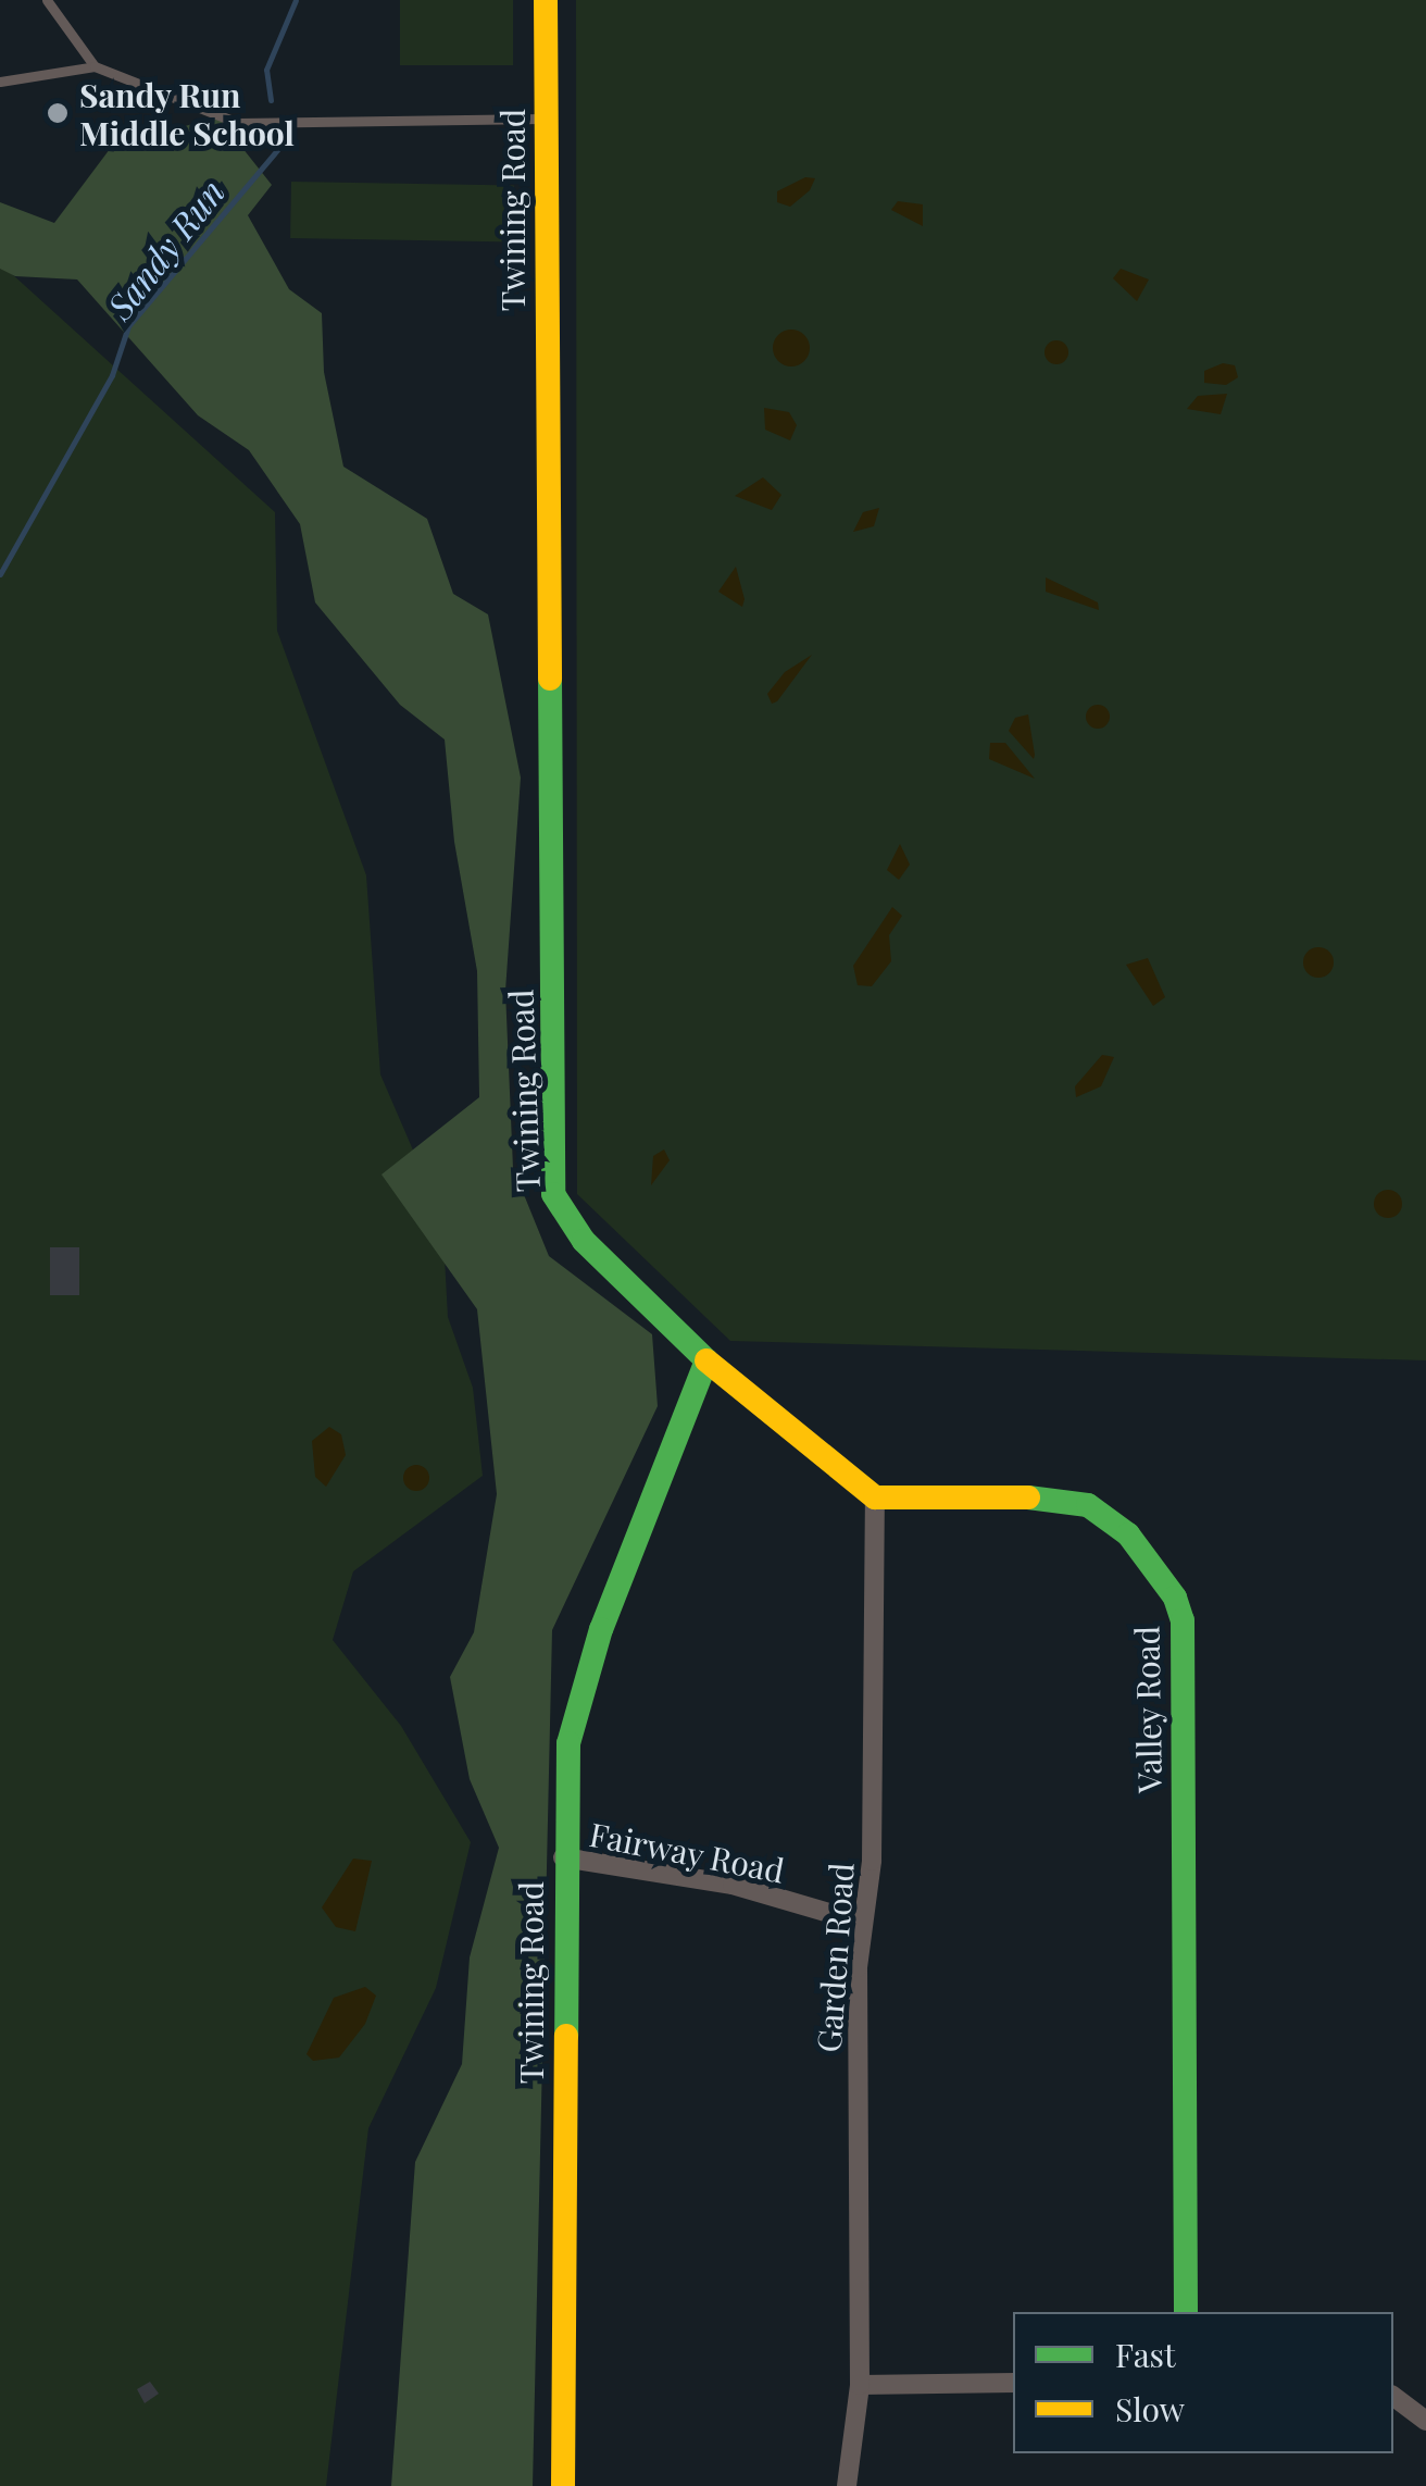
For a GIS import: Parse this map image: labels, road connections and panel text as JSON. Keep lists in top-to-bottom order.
{
  "streets": {
    "street": [
      "Twining Road",
      "Valley Road",
      "Fairway Road",
      "Garden Road"
    ]
  },
  "crossings": [
    ["Twining Road", "Fairway Road"],
    ["Valley Road", "Garden Road"],
    ["Fairway Road", "Garden Road"]
  ],
  "water": ["Sandy Run"],
  "places": ["Sandy Run Middle School"],
  "legend": ["Fast", "Slow"]
}
